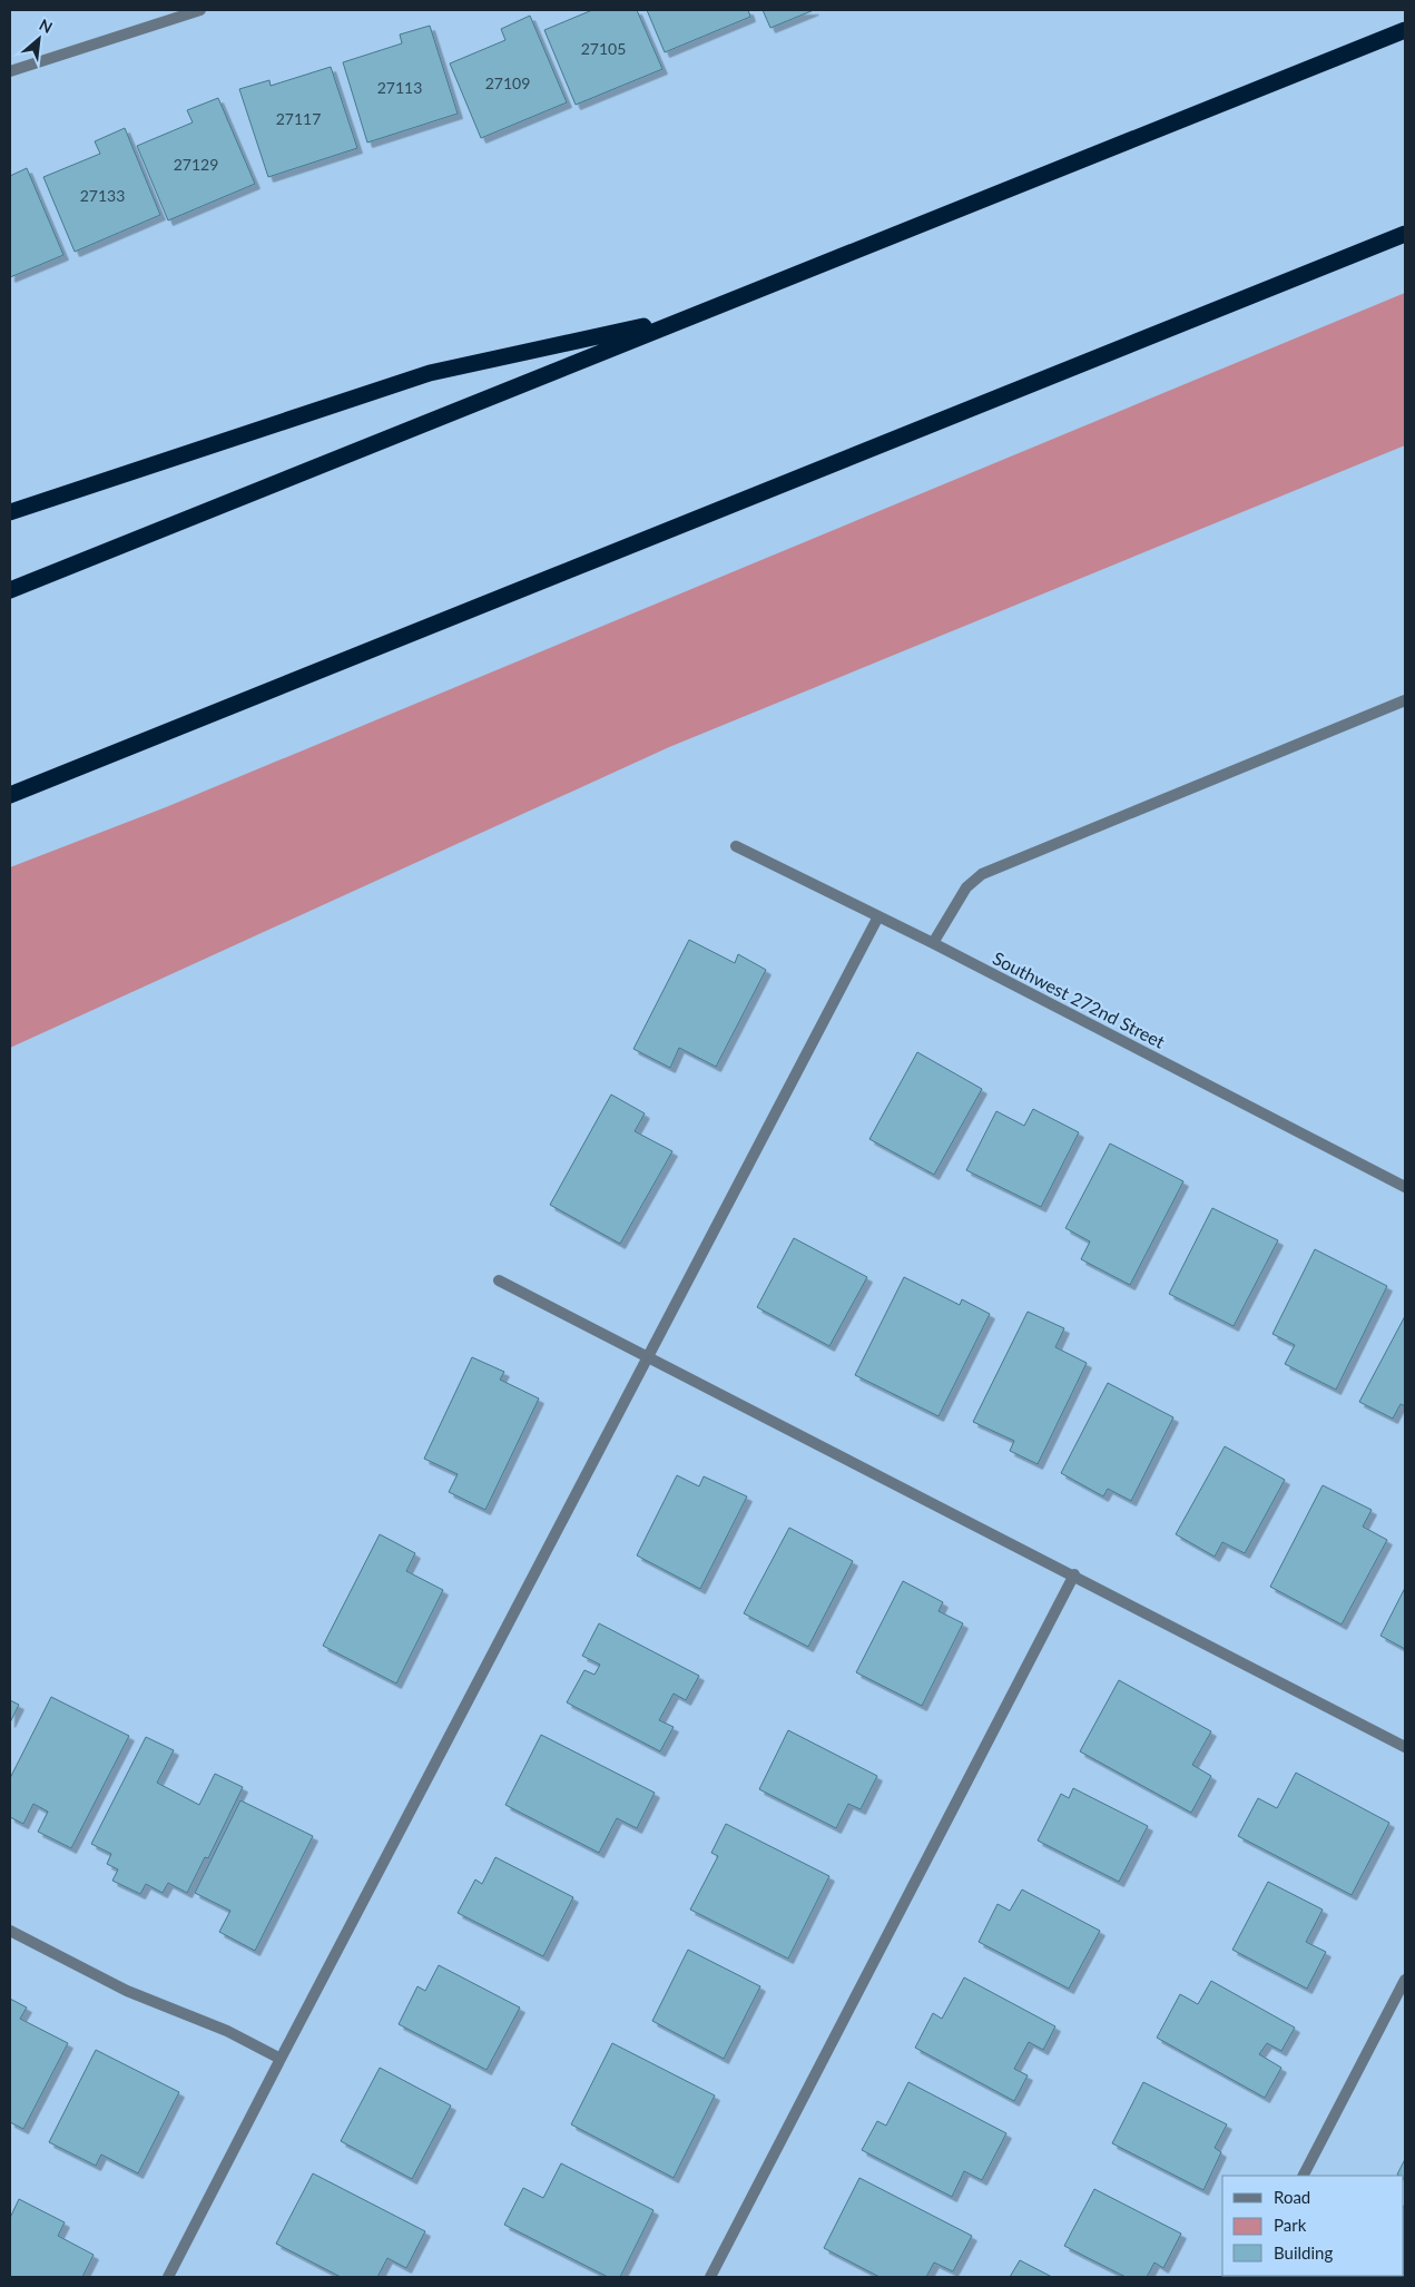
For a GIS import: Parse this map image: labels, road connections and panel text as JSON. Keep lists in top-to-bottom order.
{
  "streets": {
    "street": ["Southwest 272nd Street"]
  },
  "house_numbers": [
    "27105",
    "27109",
    "27113",
    "27117",
    "27129",
    "27133"
  ],
  "legend": ["Road", "Park", "Building"],
  "north": "top right"
}
